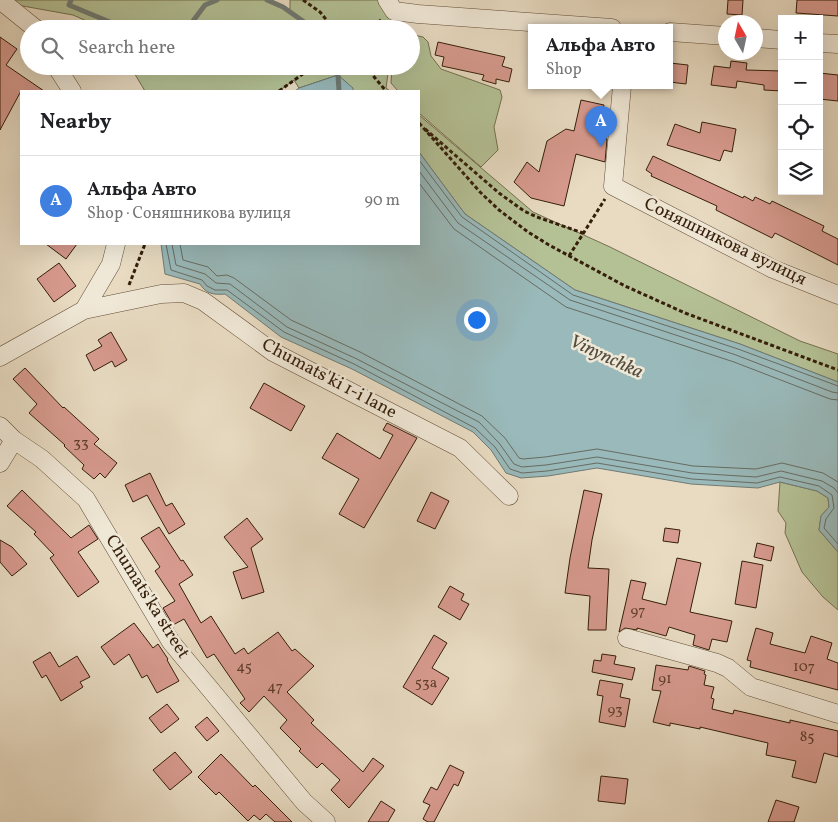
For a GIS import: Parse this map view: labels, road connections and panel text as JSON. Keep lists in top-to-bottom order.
{
  "streets": {
    "street": ["Соняшникова вулиця", "Chumats'ki 1-i lane", "Chumats'ka street"]
  },
  "water": ["Vinynchka"],
  "house_numbers": [
    "33",
    "97",
    "45",
    "107",
    "91",
    "53а",
    "47",
    "93",
    "85"
  ],
  "north": "top",
  "page": {
    "map_buttons": ["+", "−"],
    "search": "Search here",
    "popup": ["Альфа Авто", "Shop"],
    "heading": "Nearby",
    "pins": "A",
    "list": [
      {
        "mark": "A",
        "name": "Альфа Авто",
        "note": "Shop · Соняшникова вулиця",
        "value": "90 m"
      }
    ]
  }
}
